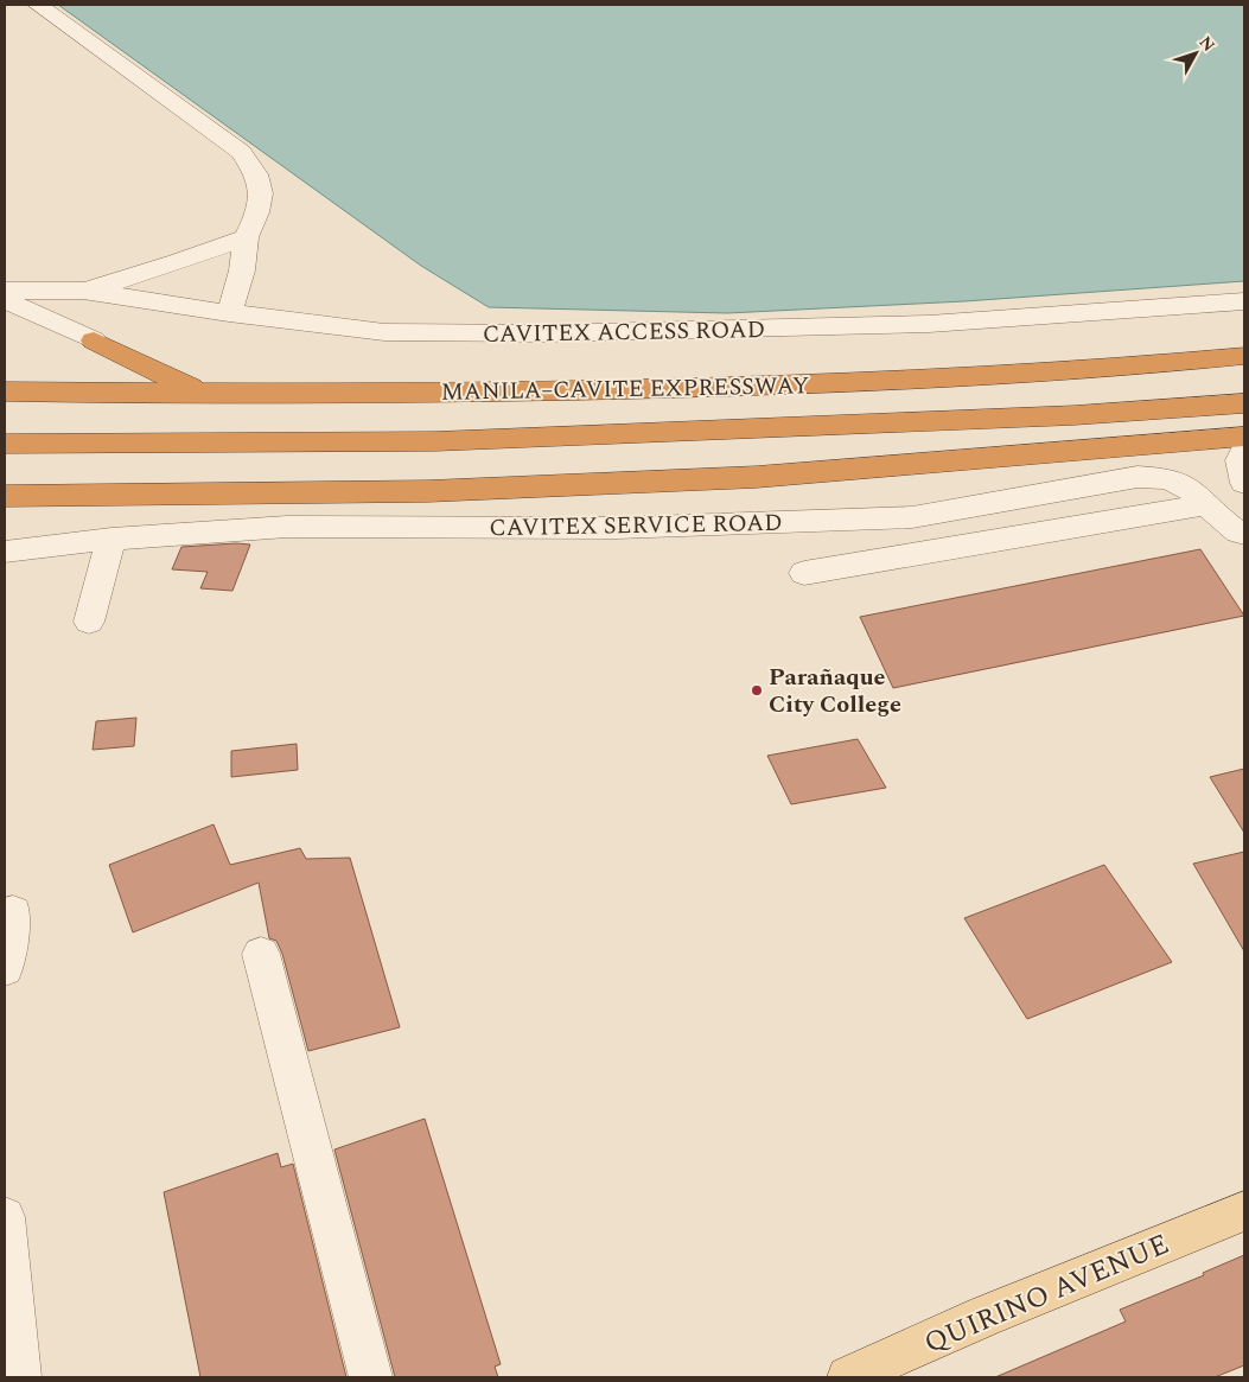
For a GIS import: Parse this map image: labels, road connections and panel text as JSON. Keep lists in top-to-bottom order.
{
  "streets": {
    "highway": ["MANILA–CAVITE EXPRESSWAY"],
    "main road": ["QUIRINO AVENUE"],
    "street": ["CAVITEX ACCESS ROAD", "CAVITEX SERVICE ROAD"]
  },
  "places": ["Parañaque City College"],
  "north": "top right"
}
